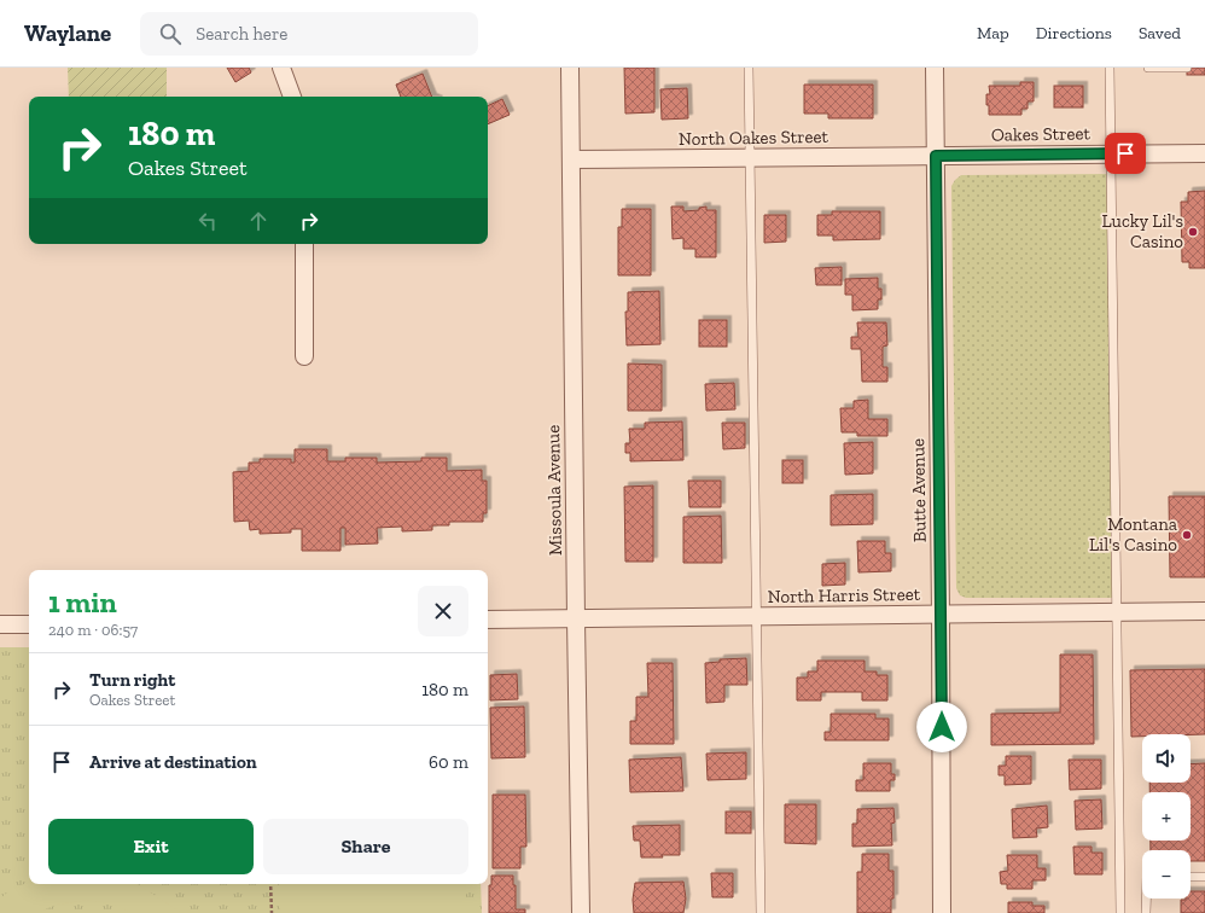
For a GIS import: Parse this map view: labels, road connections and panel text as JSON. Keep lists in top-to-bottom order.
{
  "streets": {
    "street": [
      "Oakes Street",
      "North Oakes Street",
      "Missoula Avenue",
      "Butte Avenue",
      "North Harris Street"
    ]
  },
  "crossings": [
    ["Oakes Street", "North Oakes Street"],
    ["Oakes Street", "Butte Avenue"],
    ["North Oakes Street", "Missoula Avenue"],
    ["North Oakes Street", "Butte Avenue"],
    ["Missoula Avenue", "North Harris Street"],
    ["Butte Avenue", "North Harris Street"]
  ],
  "places": ["Lucky Lil's Casino", "Montana Lil's Casino"],
  "page": {
    "header": "Waylane",
    "search": "Search here",
    "nav": ["Map", "Directions", "Saved"],
    "turn": ["180 m", "Oakes Street"],
    "heading": ["1 min", "240 m · 06:57"],
    "list": [
      {
        "name": "Turn right",
        "note": "Oakes Street",
        "value": "180 m"
      },
      {
        "name": "Arrive at destination",
        "value": "60 m"
      }
    ],
    "map_buttons": ["+", "−"],
    "buttons": ["Exit", "Share"]
  }
}
